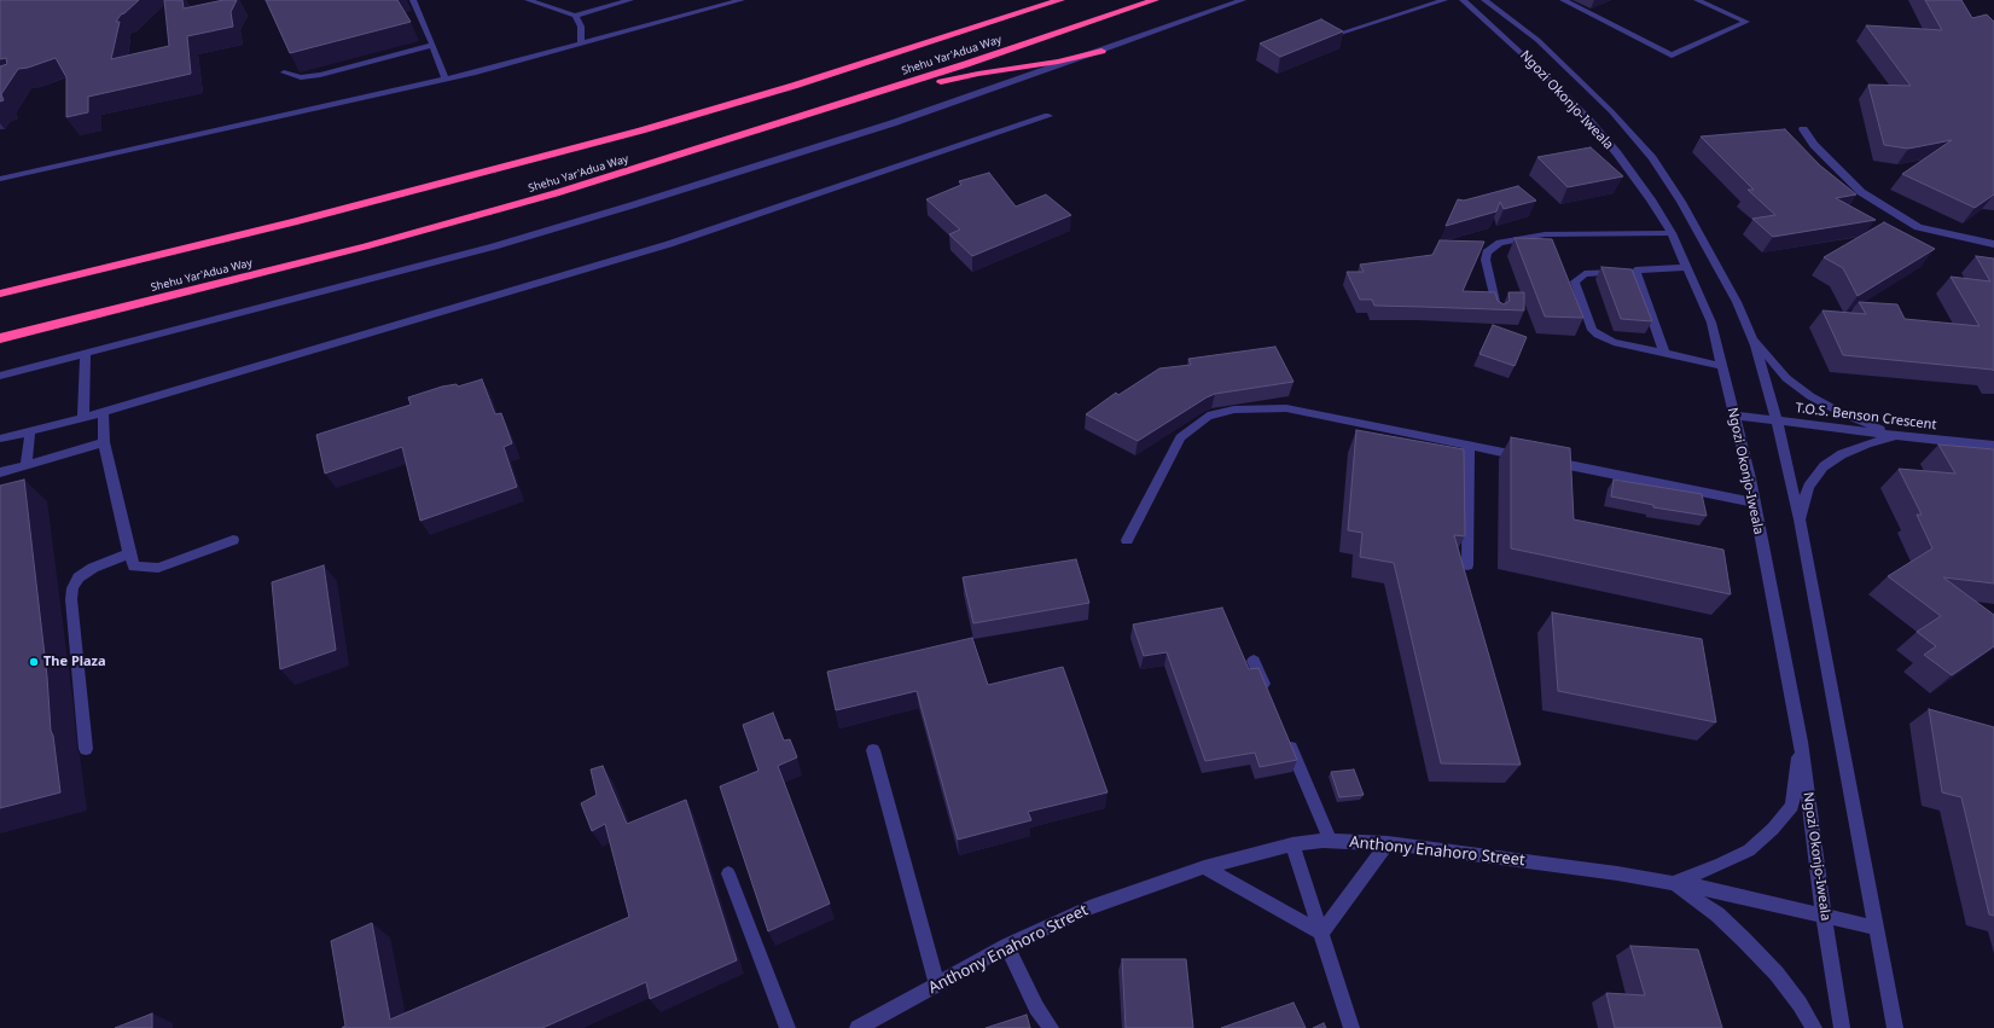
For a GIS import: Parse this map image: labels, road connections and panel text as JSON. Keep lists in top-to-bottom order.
{
  "streets": {
    "highway": ["Shehu Yar'Adua Way"],
    "street": ["Ngozi Okonjo-Iweala", "T.O.S. Benson Crescent", "Anthony Enahoro Street"]
  },
  "crossings": [
    ["Ngozi Okonjo-Iweala", "T.O.S. Benson Crescent"],
    ["Ngozi Okonjo-Iweala", "Anthony Enahoro Street"]
  ],
  "places": ["The Plaza"]
}
